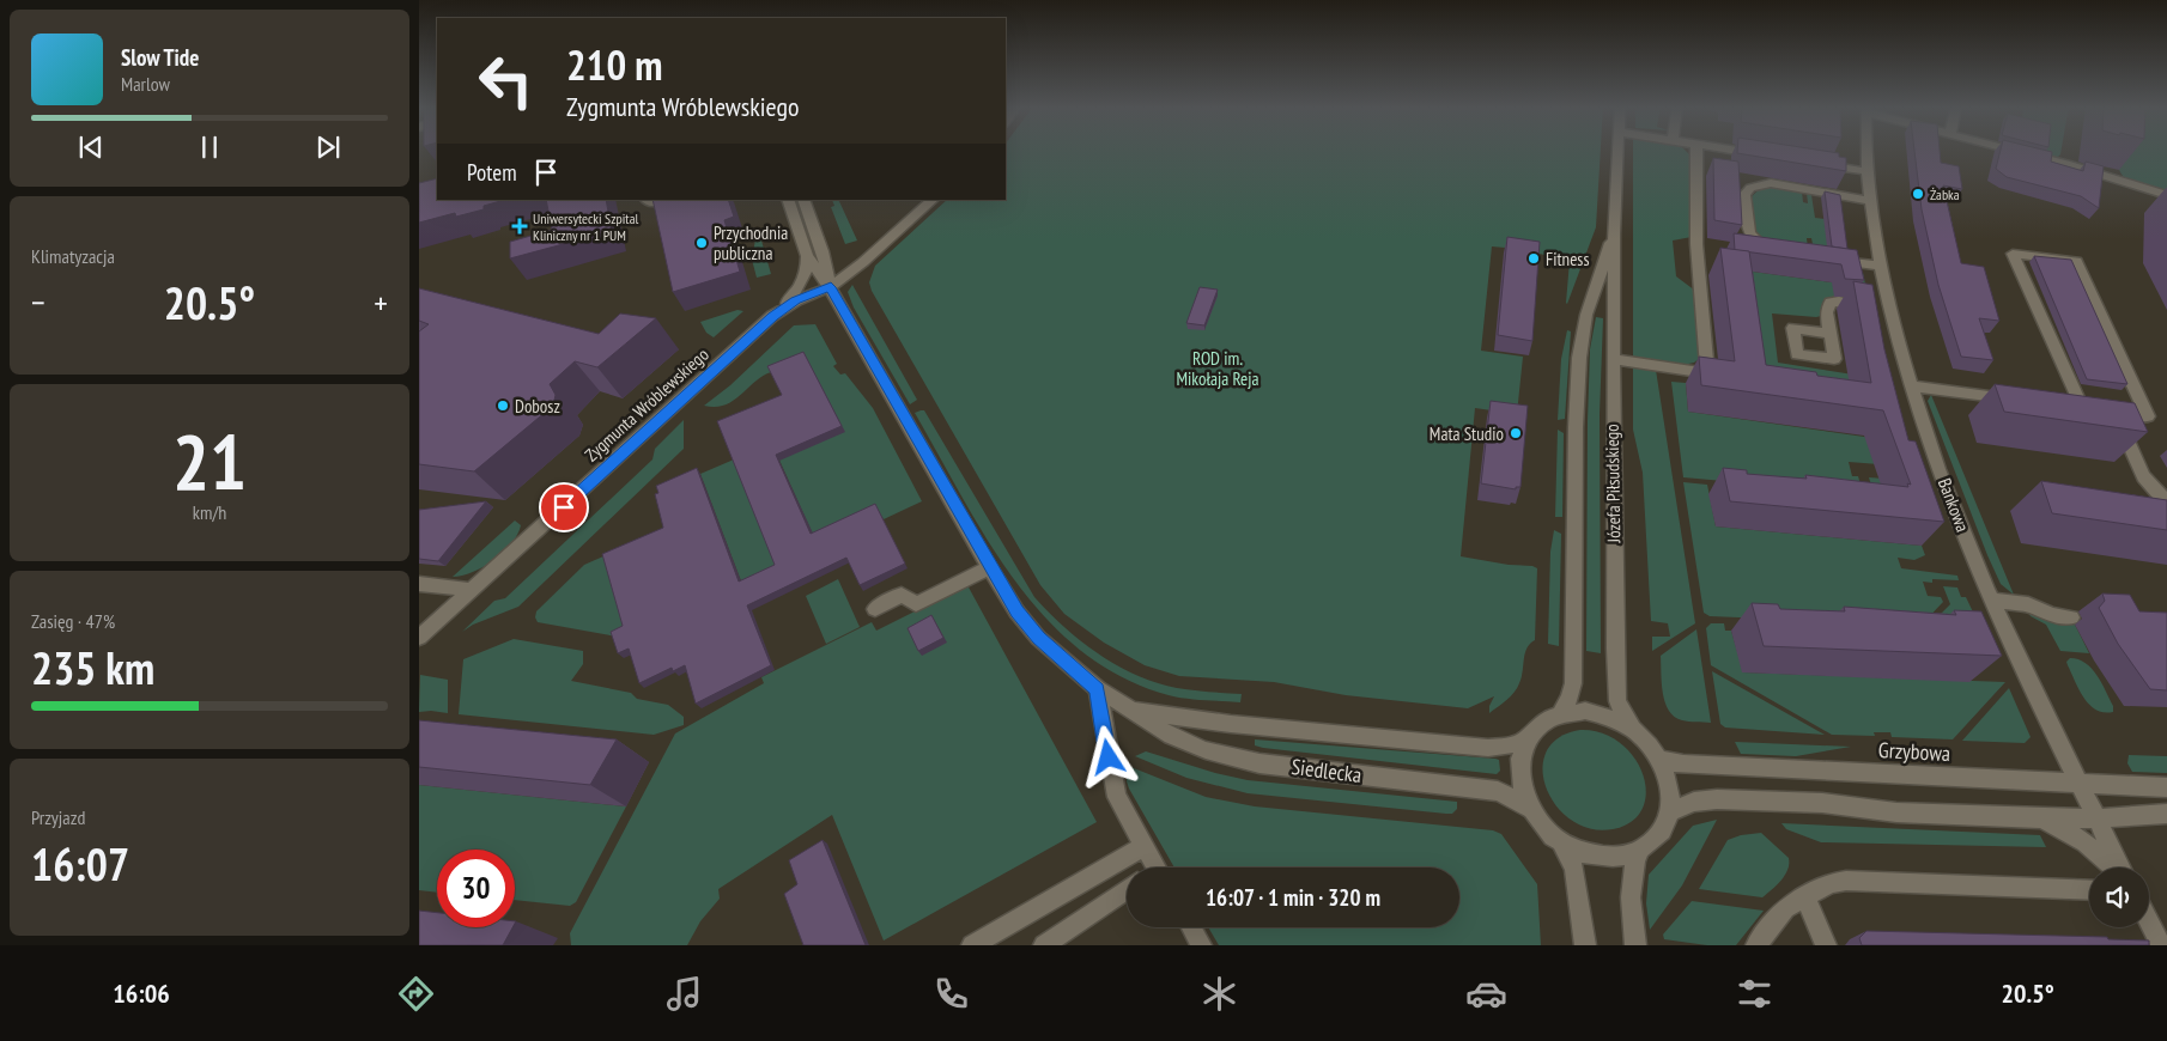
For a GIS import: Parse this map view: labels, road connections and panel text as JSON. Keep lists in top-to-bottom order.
{
  "streets": {
    "street": [
      "Zygmunta Wróblewskiego",
      "Józefa Piłsudskiego",
      "Bankowa",
      "Grzybowa",
      "Siedlecka"
    ]
  },
  "crossings": [
    ["Zygmunta Wróblewskiego", "Siedlecka"],
    ["Józefa Piłsudskiego", "Grzybowa"],
    ["Józefa Piłsudskiego", "Siedlecka"],
    ["Bankowa", "Grzybowa"],
    ["Grzybowa", "Siedlecka"]
  ],
  "parks": ["ROD im. Mikołaja Reja"],
  "places": {
    "other": [
      "Żabka",
      "Przychodnia publiczna",
      "Fitness",
      "Dobosz",
      "Mata Studio"
    ],
    "health": ["Uniwersytecki Szpital Kliniczny nr 1 PUM"]
  },
  "page": {
    "turn": ["210 m", "Zygmunta Wróblewskiego"],
    "song": ["Slow Tide", "Marlow"],
    "then": "Potem",
    "tile": [
      "Klimatyzacja",
      ["21", "km/h"],
      ["Zasięg · 47%", "235 km"],
      ["Przyjazd", "16:07"]
    ],
    "heat": ["−", "20.5°", "+"],
    "limit": "30",
    "trip": "16:07 · 1 min · 320 m",
    "tabs": ["16:06", "20.5°"]
  }
}
